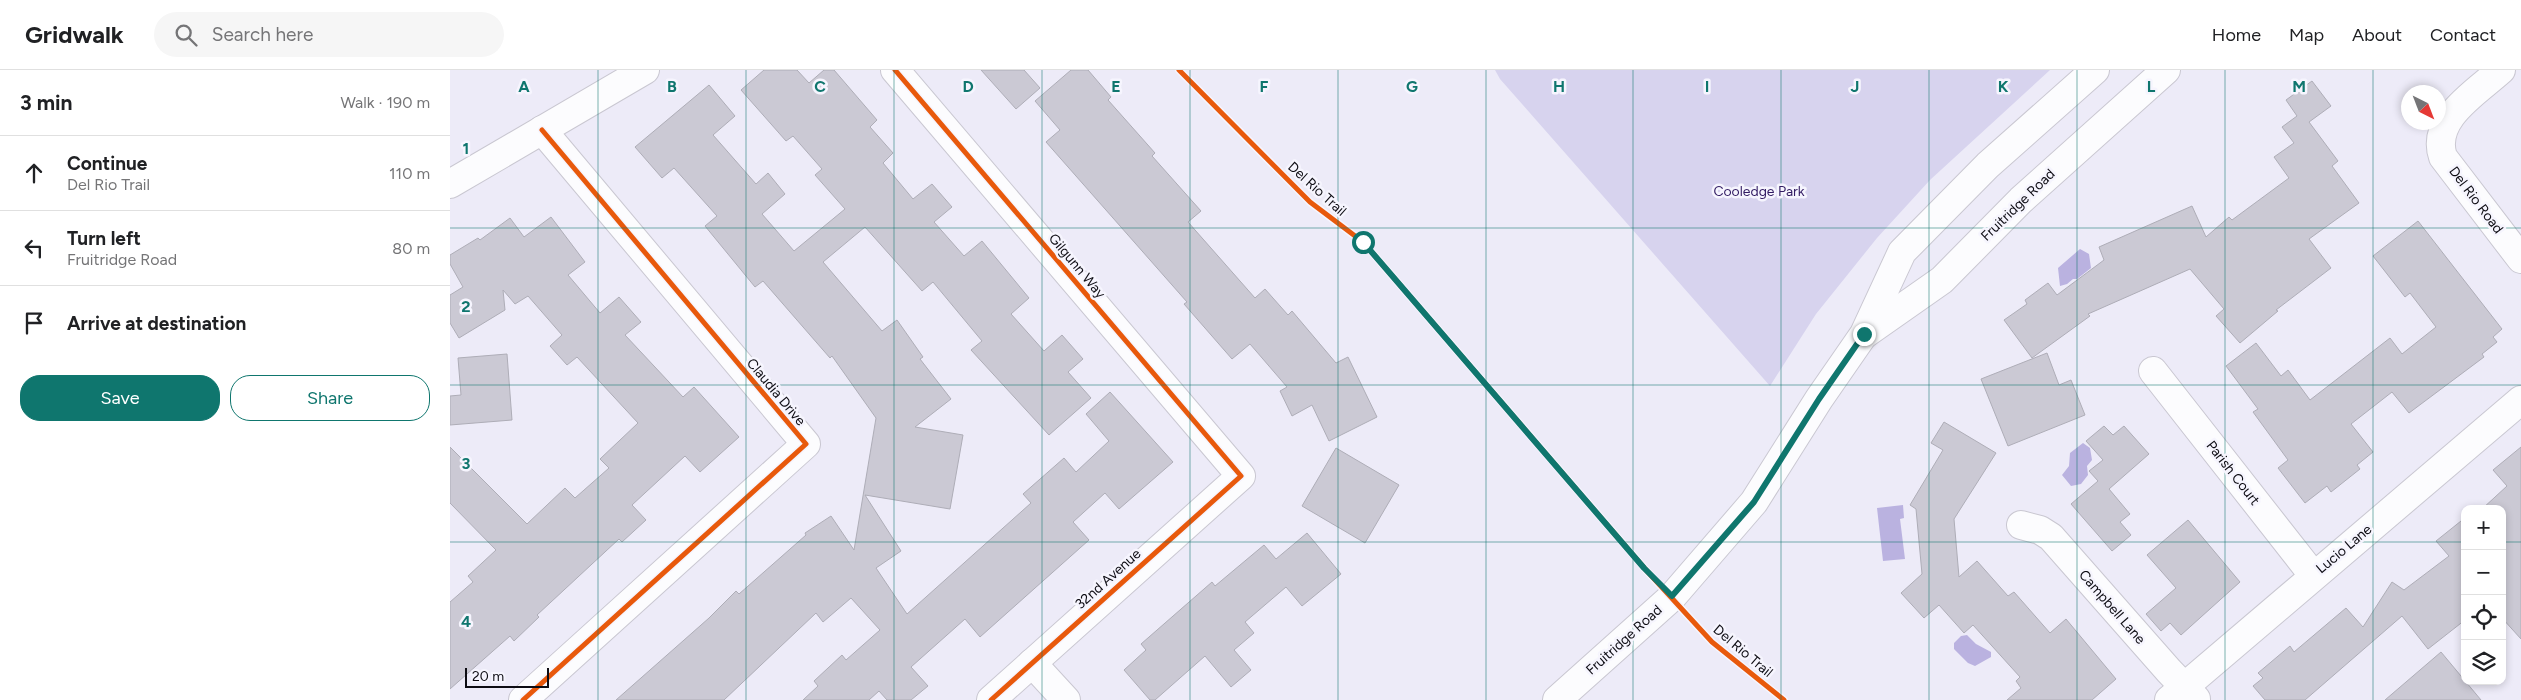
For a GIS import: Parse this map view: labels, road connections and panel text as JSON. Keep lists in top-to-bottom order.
{
  "streets": {
    "street": [
      "Del Rio Road",
      "Fruitridge Road",
      "Gilgunn Way",
      "Claudia Drive",
      "Parish Court",
      "Lucio Lane",
      "32nd Avenue",
      "Campbell Lane"
    ],
    "cycle path": ["Del Rio Trail"]
  },
  "crossings": [
    ["Gilgunn Way", "32nd Avenue"],
    ["Parish Court", "Lucio Lane"],
    ["Lucio Lane", "Campbell Lane"]
  ],
  "parks": ["Cooledge Park"],
  "scale_bar": "20 m",
  "north": "bottom right",
  "page": {
    "header": "Gridwalk",
    "search": "Search here",
    "nav": [
      "Home",
      "Map",
      "About",
      "Contact"
    ],
    "heading": ["3 min", "Walk · 190 m"],
    "list": [
      ["Continue", "Del Rio Trail", "110 m"],
      ["Turn left", "Fruitridge Road", "80 m"],
      "Arrive at destination"
    ],
    "buttons": ["Save", "Share"],
    "map_buttons": ["+", "−"],
    "scale": "20 m"
  },
  "grid": {
    "columns": [
      "A",
      "B",
      "C",
      "D",
      "E",
      "F",
      "G",
      "H",
      "I",
      "J",
      "K",
      "L",
      "M"
    ],
    "rows": [
      "1",
      "2",
      "3",
      "4"
    ]
  }
}
